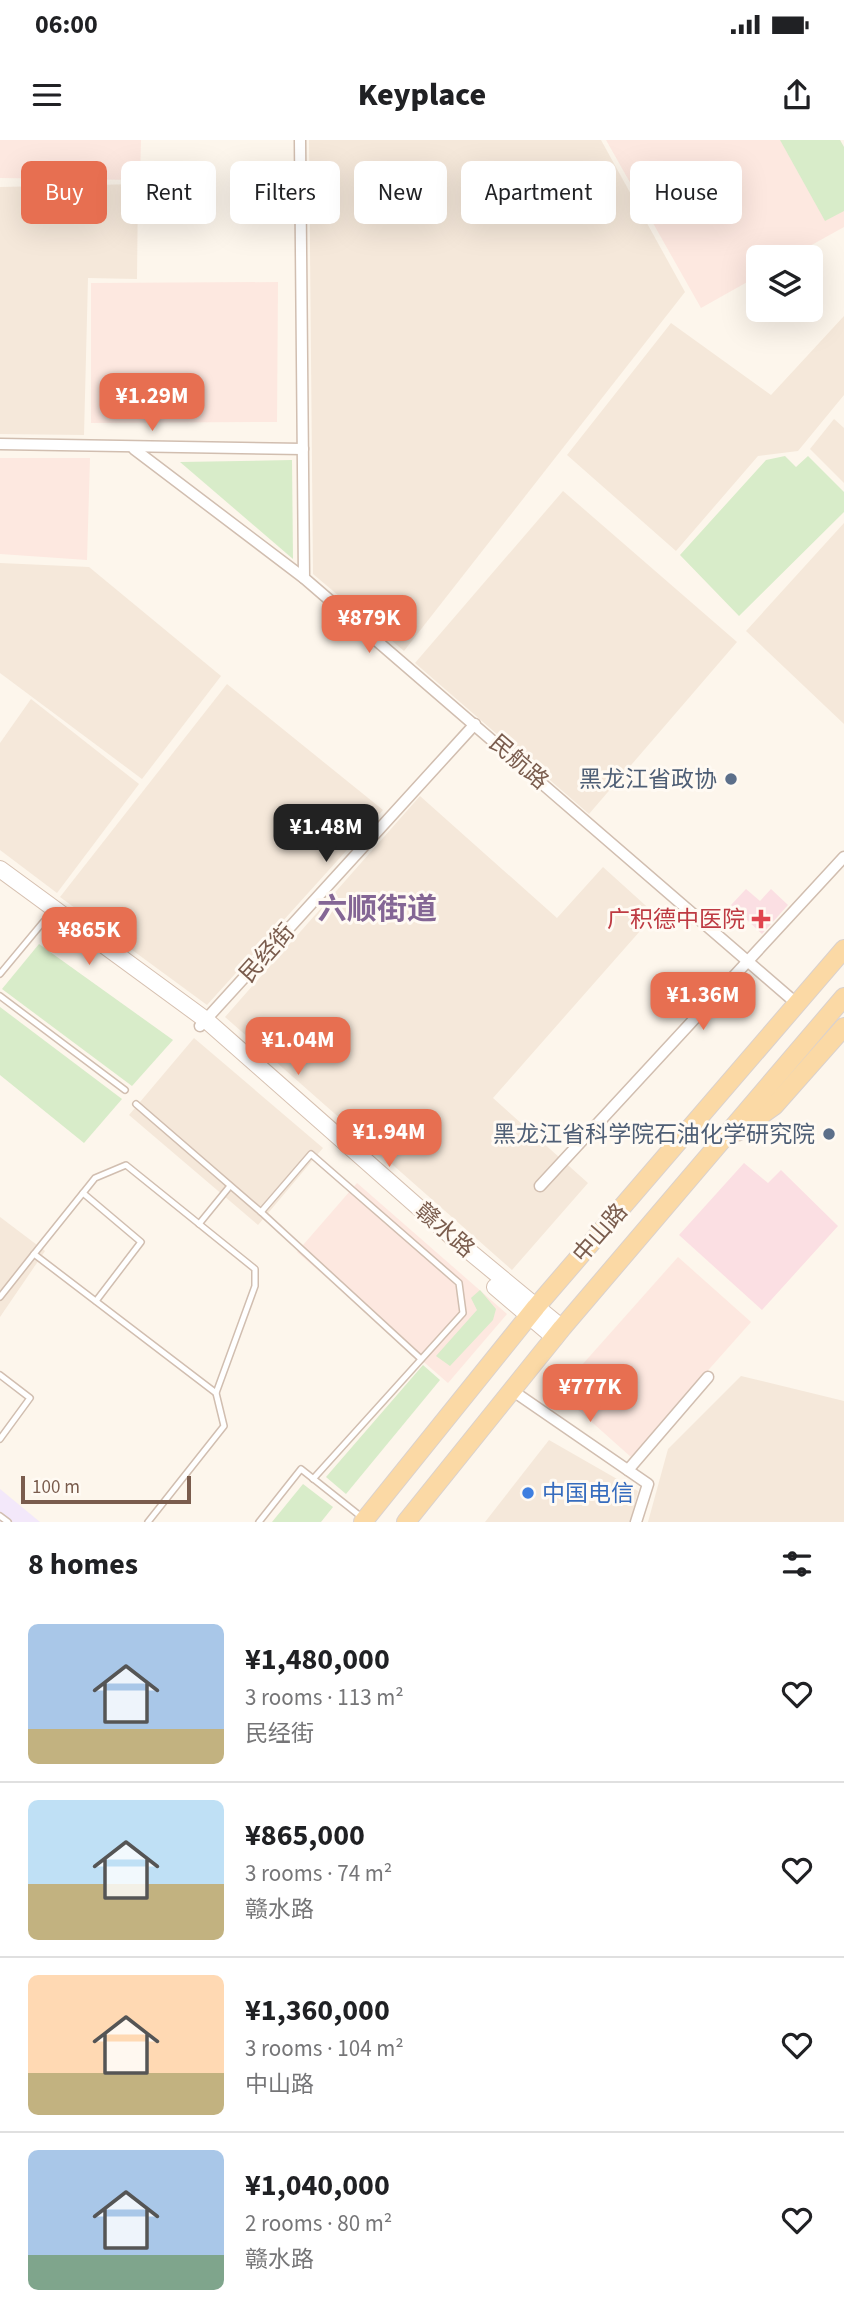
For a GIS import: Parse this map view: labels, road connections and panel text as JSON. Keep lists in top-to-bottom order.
{
  "streets": {
    "main road": ["赣水路", "中山路"],
    "street": ["民航路", "民经街"]
  },
  "crossings": [
    ["民航路", "民经街"],
    ["民航路", "中山路"],
    ["民经街", "赣水路"],
    ["赣水路", "中山路"]
  ],
  "districts": ["六顺街道"],
  "places": {
    "other": ["黑龙江省政协", "黑龙江省科学院石油化学研究院", "中国电信"],
    "health": ["广积德中医院"]
  },
  "scale_bar": "100 m",
  "page": {
    "status": "06:00",
    "header": "Keyplace",
    "chip": [
      "Buy",
      "Rent",
      "Filters",
      "New",
      "Apartment",
      "House"
    ],
    "price": [
      "¥1.29M",
      "¥879K",
      "¥1.48M",
      "¥865K",
      "¥1.36M",
      "¥1.04M",
      "¥1.94M",
      "¥777K"
    ],
    "scale": "100 m",
    "heading": "8 homes",
    "list": [
      {
        "name": "¥1,480,000",
        "note": "3 rooms · 113 m² · 民经街"
      },
      {
        "name": "¥865,000",
        "note": "3 rooms · 74 m² · 赣水路"
      },
      {
        "name": "¥1,360,000",
        "note": "3 rooms · 104 m² · 中山路"
      },
      {
        "name": "¥1,040,000",
        "note": "2 rooms · 80 m² · 赣水路"
      }
    ]
  }
}
